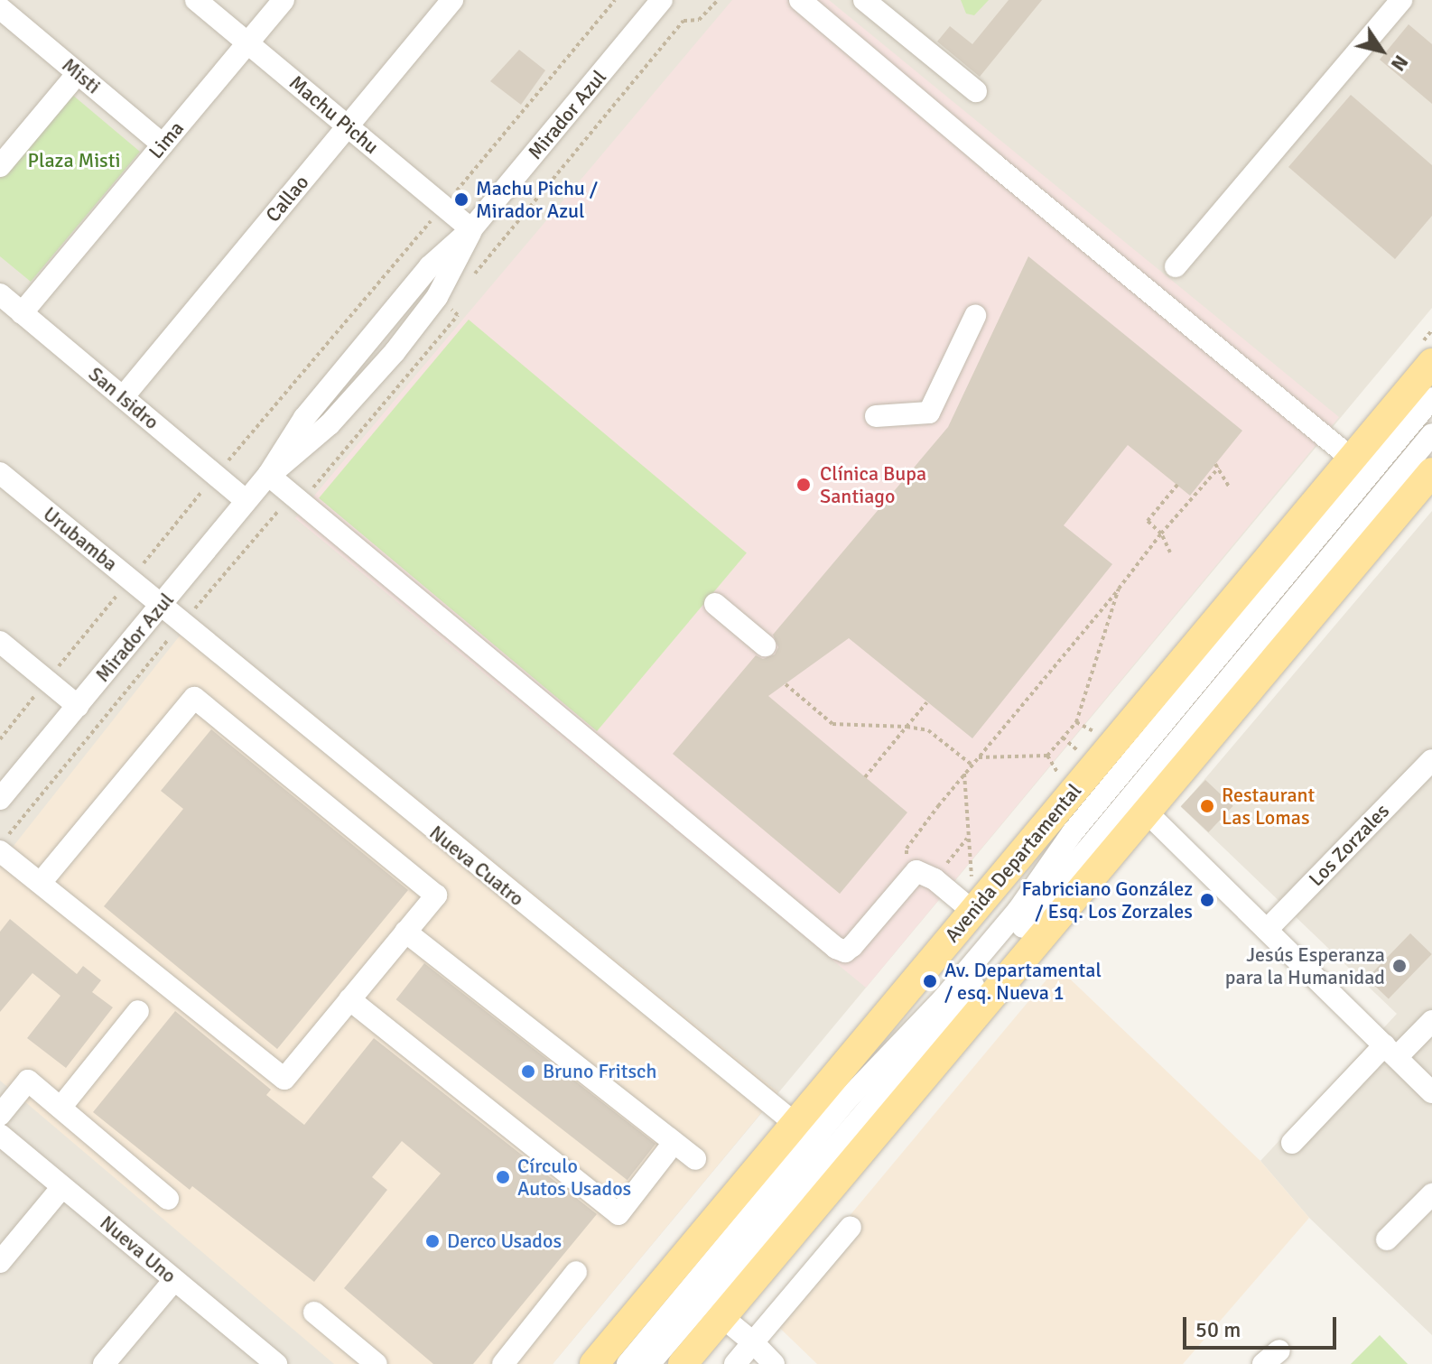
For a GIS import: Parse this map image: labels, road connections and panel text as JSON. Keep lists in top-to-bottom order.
{
  "streets": {
    "main road": ["Avenida Departamental"],
    "street": [
      "Misti",
      "Machu Pichu",
      "Mirador Azul",
      "Lima",
      "Callao",
      "San Isidro",
      "Urubamba",
      "Los Zorzales",
      "Nueva Cuatro",
      "Nueva Uno"
    ]
  },
  "crossings": [
    ["Misti", "Lima"],
    ["Machu Pichu", "Mirador Azul"],
    ["Machu Pichu", "Lima"],
    ["Machu Pichu", "Callao"],
    ["Mirador Azul", "San Isidro"],
    ["Mirador Azul", "Urubamba"],
    ["Mirador Azul", "Nueva Cuatro"],
    ["Lima", "San Isidro"],
    ["Callao", "San Isidro"],
    ["Urubamba", "Nueva Cuatro"],
    ["Avenida Departamental", "Nueva Cuatro"]
  ],
  "parks": ["Plaza Misti"],
  "places": [
    "Machu Pichu / Mirador Azul",
    "Clínica Bupa Santiago",
    "Restaurant Las Lomas",
    "Fabriciano González / Esq. Los Zorzales",
    "Jesús Esperanza para la Humanidad",
    "Av. Departamental / esq. Nueva 1",
    "Bruno Fritsch",
    "Círculo Autos Usados",
    "Derco Usados"
  ],
  "scale_bar": "50 m",
  "north": "bottom right"
}
